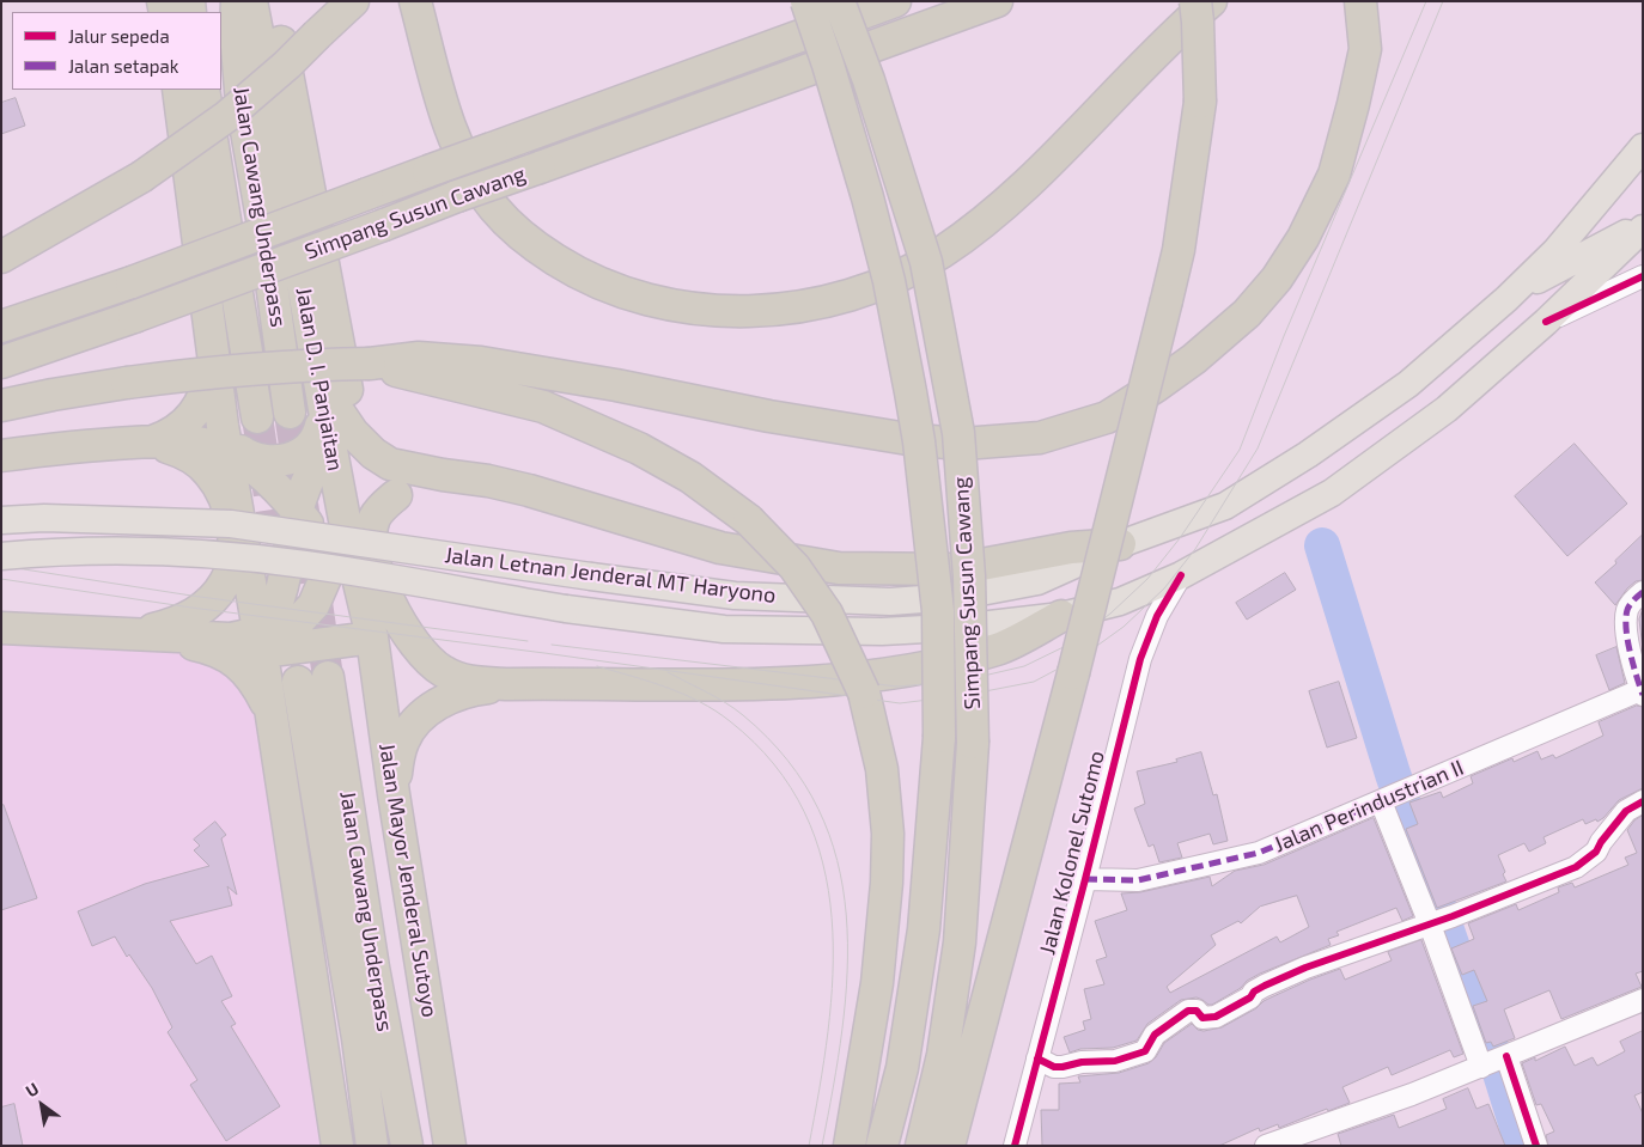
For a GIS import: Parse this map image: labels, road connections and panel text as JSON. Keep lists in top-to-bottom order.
{
  "streets": {
    "highway": [
      "Jalan Cawang Underpass",
      "Simpang Susun Cawang",
      "Jalan D. I. Panjaitan",
      "Jalan Mayor Jenderal Sutoyo"
    ],
    "main road": ["Jalan Letnan Jenderal MT Haryono"],
    "street": ["Jalan Perindustrian II", "Jalan Kolonel Sutomo"]
  },
  "crossings": [
    ["Jalan D. I. Panjaitan", "Jalan Mayor Jenderal Sutoyo"],
    ["Jalan Letnan Jenderal MT Haryono", "Jalan Kolonel Sutomo"],
    ["Jalan Perindustrian II", "Jalan Kolonel Sutomo"]
  ],
  "legend": ["Jalur sepeda", "Jalan setapak"],
  "north": "top left"
}
